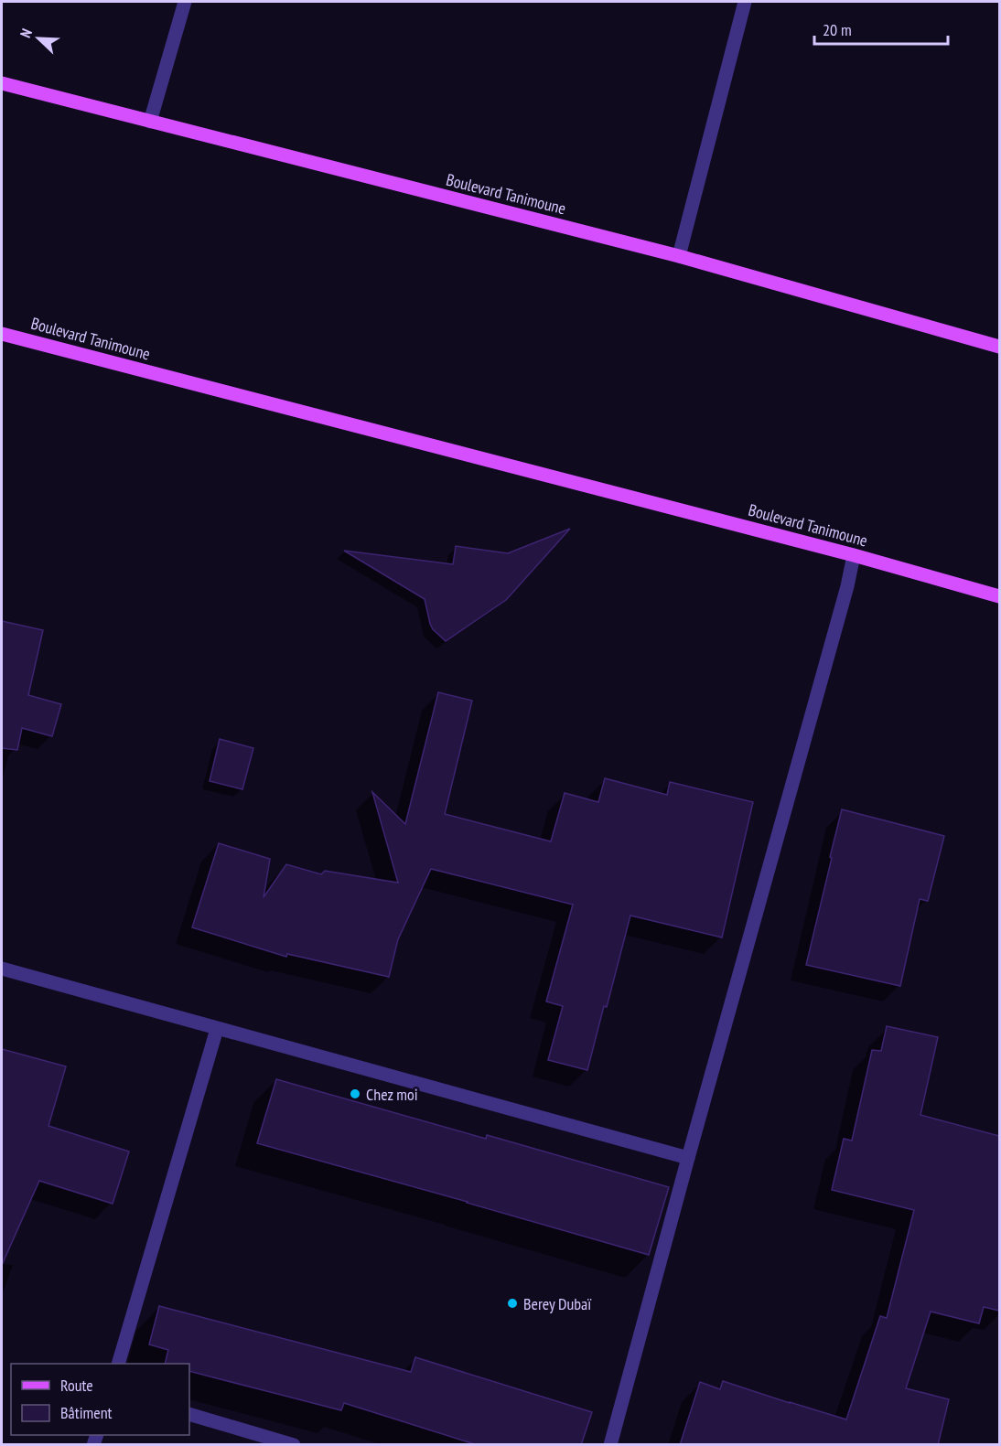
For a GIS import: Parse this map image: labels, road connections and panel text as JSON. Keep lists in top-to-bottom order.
{
  "streets": {
    "main road": ["Boulevard Tanimoune"]
  },
  "places": ["Chez moi", "Berey Dubaï"],
  "legend": ["Route", "Bâtiment"],
  "scale_bar": "20 m",
  "north": "top left"
}
